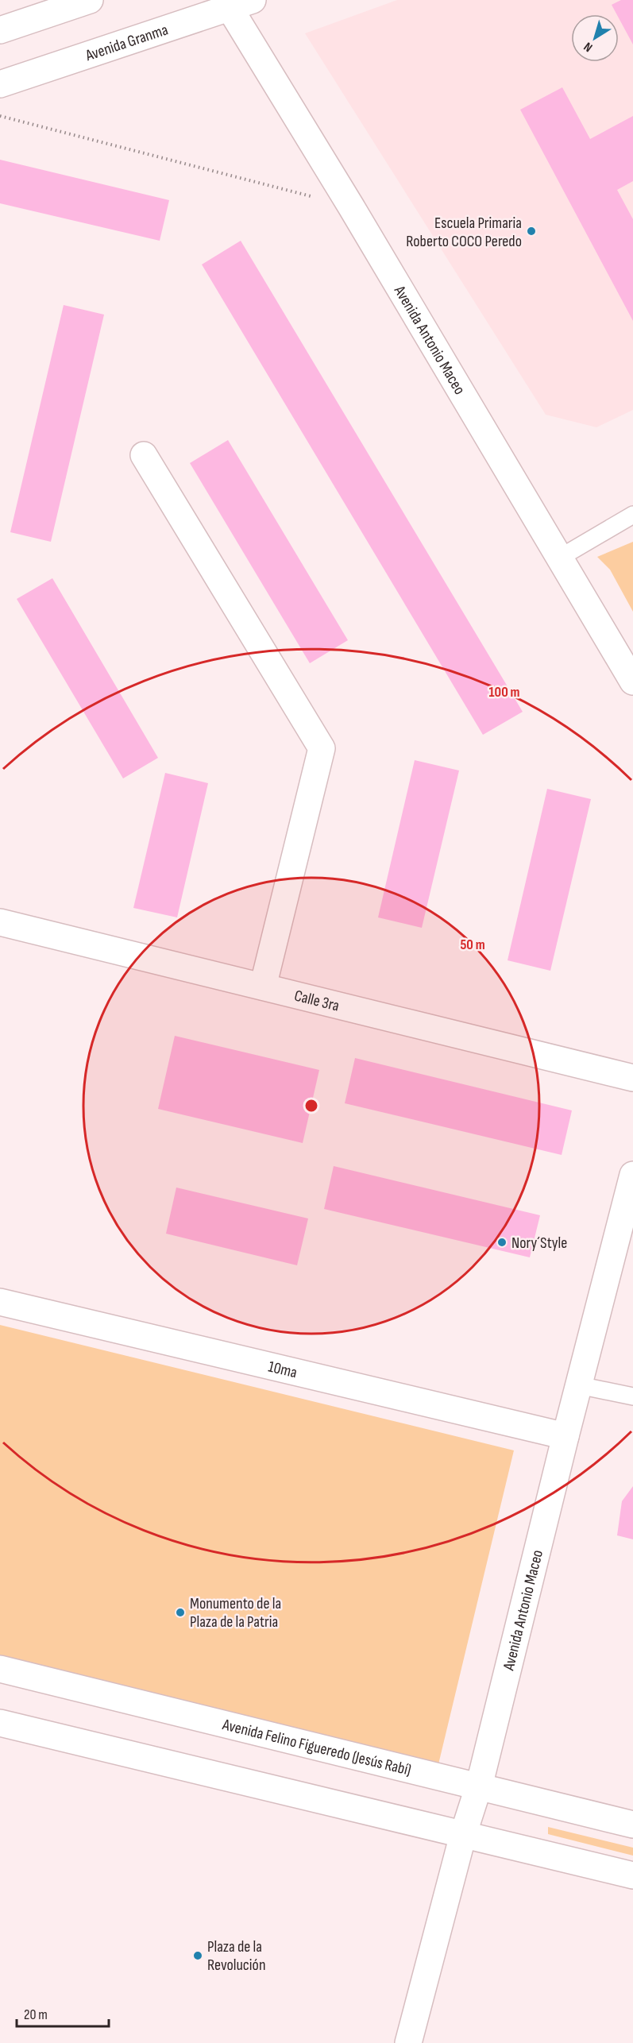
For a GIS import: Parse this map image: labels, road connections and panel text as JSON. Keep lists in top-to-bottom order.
{
  "streets": {
    "street": [
      "Avenida Granma",
      "Avenida Antonio Maceo",
      "Calle 3ra",
      "10ma",
      "Avenida Felino Figueredo (Jesús Rabí)"
    ]
  },
  "crossings": [
    ["Avenida Granma", "Avenida Antonio Maceo"],
    ["Avenida Antonio Maceo", "10ma"],
    ["Avenida Antonio Maceo", "Avenida Felino Figueredo (Jesús Rabí)"]
  ],
  "places": [
    "Escuela Primaria Roberto COCO Peredo",
    "Nory´Style",
    "Monumento de la Plaza de la Patria",
    "Plaza de la Revolución"
  ],
  "scale_bar": "20 m",
  "north": "bottom left",
  "rings": ["100 m", "50 m"]
}
